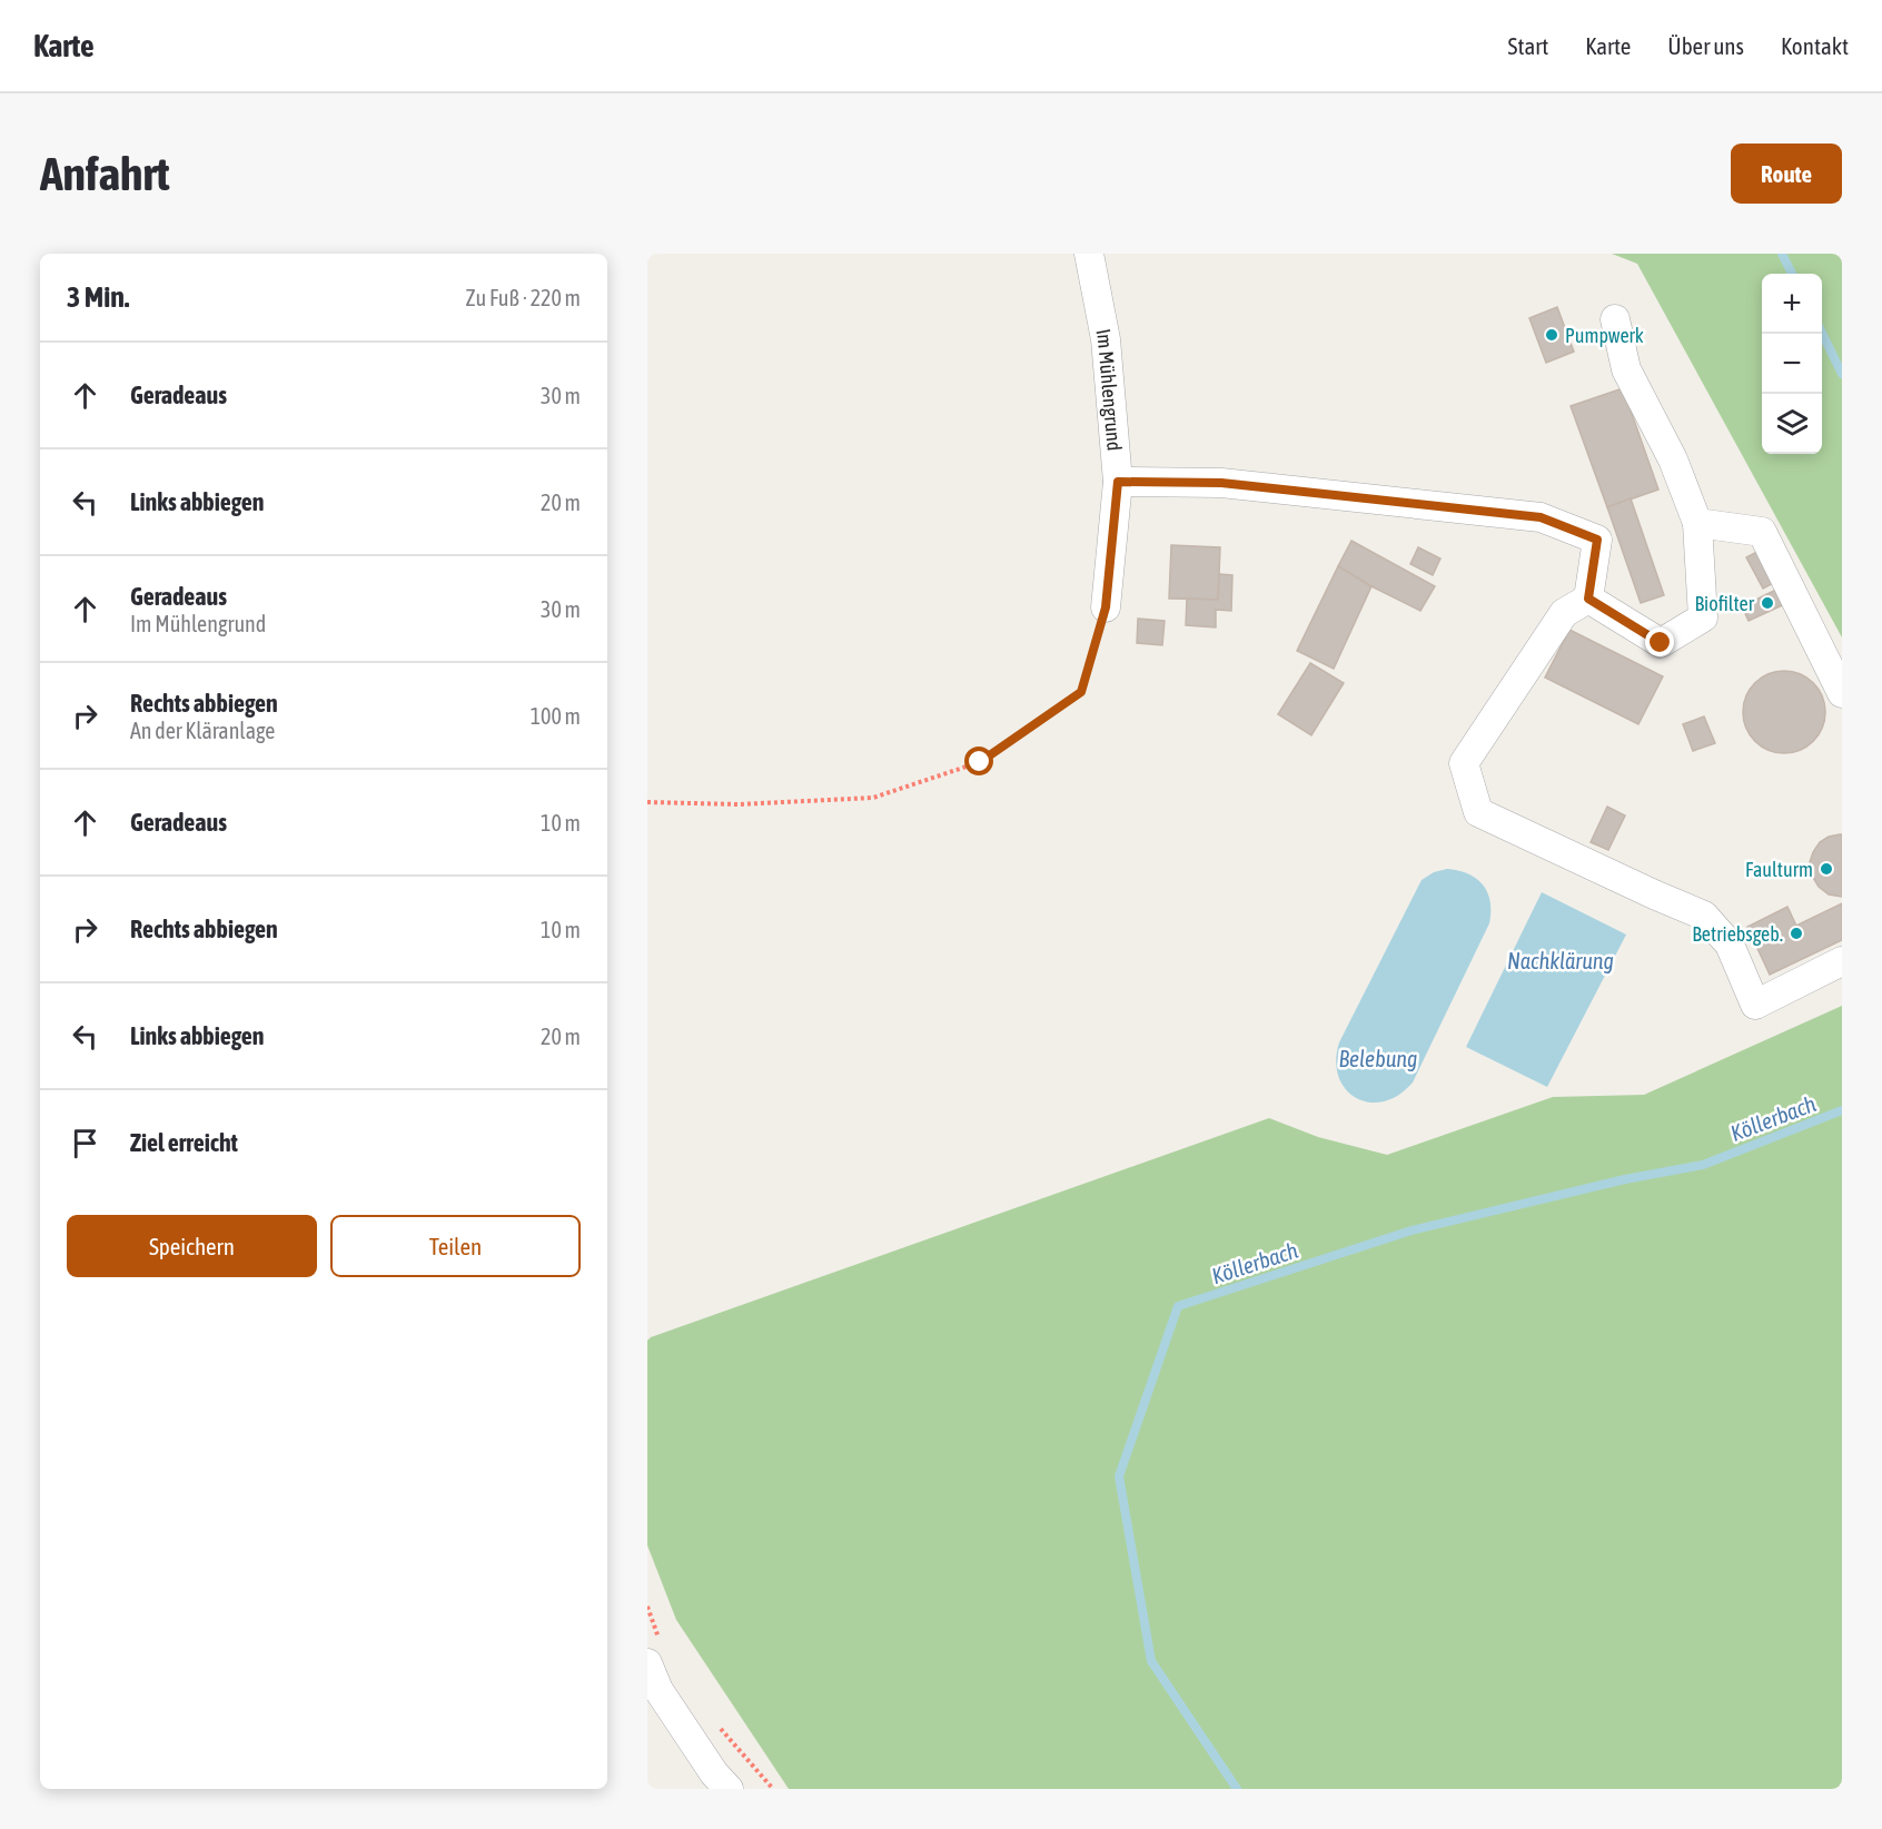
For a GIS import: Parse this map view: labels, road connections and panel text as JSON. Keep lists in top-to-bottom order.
{
  "streets": {
    "street": ["Im Mühlengrund"]
  },
  "water": ["Nachklärung", "Belebung", "Köllerbach"],
  "places": [
    "Pumpwerk",
    "Biofilter",
    "Faulturm",
    "Betriebsgeb."
  ],
  "page": {
    "header": "Karte",
    "nav": [
      "Start",
      "Karte",
      "Über uns",
      "Kontakt"
    ],
    "buttons": [
      "Route",
      ["Speichern", "Teilen"]
    ],
    "title": "Anfahrt",
    "heading": ["3 Min.", "Zu Fuß · 220 m"],
    "map_buttons": ["+", "−"],
    "list": [
      ["Geradeaus", "30 m"],
      ["Links abbiegen", "20 m"],
      ["Geradeaus", "Im Mühlengrund", "30 m"],
      ["Rechts abbiegen", "An der Kläranlage", "100 m"],
      ["Geradeaus", "10 m"],
      ["Rechts abbiegen", "10 m"],
      ["Links abbiegen", "20 m"],
      "Ziel erreicht"
    ]
  }
}
